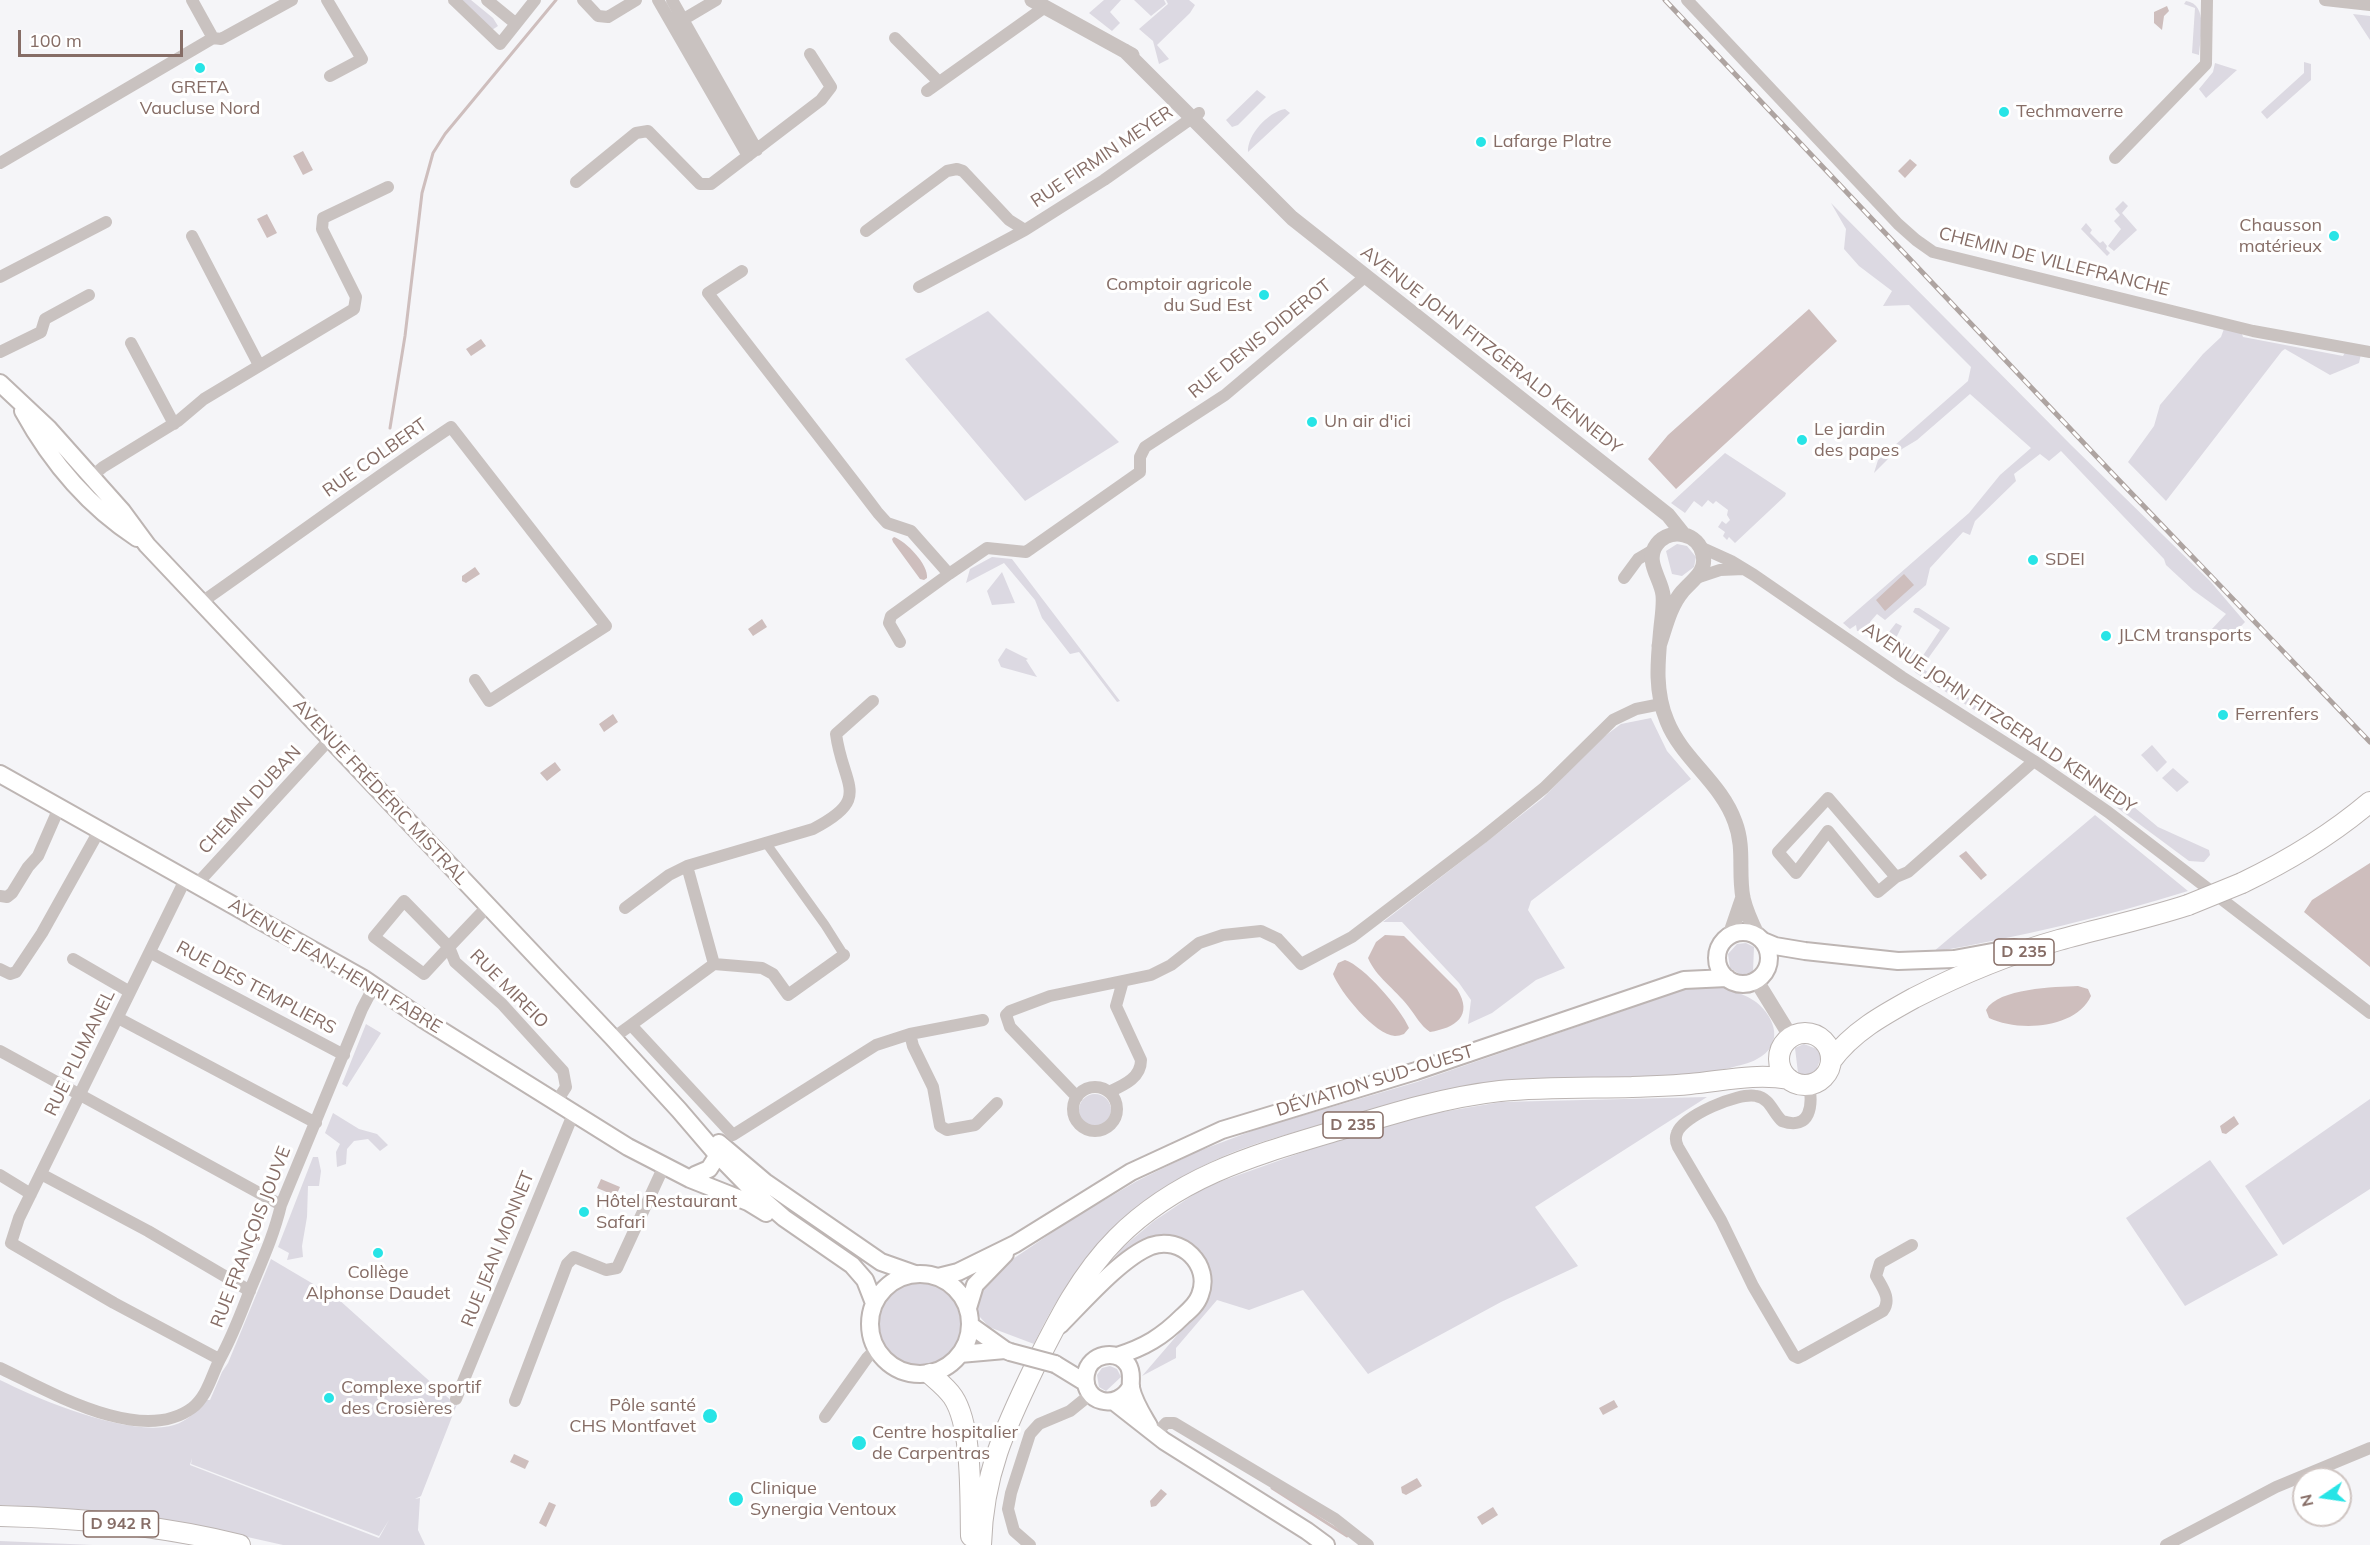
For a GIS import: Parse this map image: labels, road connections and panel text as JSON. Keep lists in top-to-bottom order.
{
  "streets": {
    "main road": [
      "AVENUE FRÉDÉRIC MISTRAL",
      "D 235",
      "AVENUE JEAN-HENRI FABRE",
      "DÉVIATION SUD-OUEST",
      "D 942 R"
    ],
    "street": [
      "RUE FIRMIN MEYER",
      "CHEMIN DE VILLEFRANCHE",
      "RUE DENIS DIDEROT",
      "AVENUE JOHN FITZGERALD KENNEDY",
      "RUE COLBERT",
      "CHEMIN DUBAN",
      "RUE DES TEMPLIERS",
      "RUE MIREIO",
      "RUE PLUMANEL",
      "RUE FRANÇOIS JOUVE",
      "RUE JEAN MONNET"
    ]
  },
  "crossings": [
    ["RUE FIRMIN MEYER", "AVENUE JOHN FITZGERALD KENNEDY"],
    ["RUE DENIS DIDEROT", "AVENUE JOHN FITZGERALD KENNEDY"],
    ["RUE COLBERT", "AVENUE FRÉDÉRIC MISTRAL"],
    ["AVENUE FRÉDÉRIC MISTRAL", "CHEMIN DUBAN"],
    ["AVENUE FRÉDÉRIC MISTRAL", "RUE MIREIO"],
    ["CHEMIN DUBAN", "AVENUE JEAN-HENRI FABRE"],
    ["CHEMIN DUBAN", "RUE PLUMANEL"],
    ["AVENUE JEAN-HENRI FABRE", "RUE MIREIO"],
    ["AVENUE JEAN-HENRI FABRE", "RUE PLUMANEL"],
    ["AVENUE JEAN-HENRI FABRE", "RUE FRANÇOIS JOUVE"],
    ["AVENUE JEAN-HENRI FABRE", "RUE JEAN MONNET"],
    ["RUE DES TEMPLIERS", "RUE PLUMANEL"],
    ["RUE DES TEMPLIERS", "RUE FRANÇOIS JOUVE"],
    ["RUE PLUMANEL", "RUE FRANÇOIS JOUVE"]
  ],
  "places": [
    "GRETA Vaucluse Nord",
    "Techmaverre",
    "Lafarge Platre",
    "Chausson matérieux",
    "Comptoir agricole du Sud Est",
    "Un air d'ici",
    "Le jardin des papes",
    "SDEI",
    "JLCM transports",
    "Ferrenfers",
    "Hôtel Restaurant Safari",
    "Collège Alphonse Daudet",
    "Complexe sportif des Crosières",
    "Pôle santé CHS Montfavet",
    "Centre hospitalier de Carpentras",
    "Clinique Synergia Ventoux"
  ],
  "scale_bar": "100 m",
  "north": "left"
}
